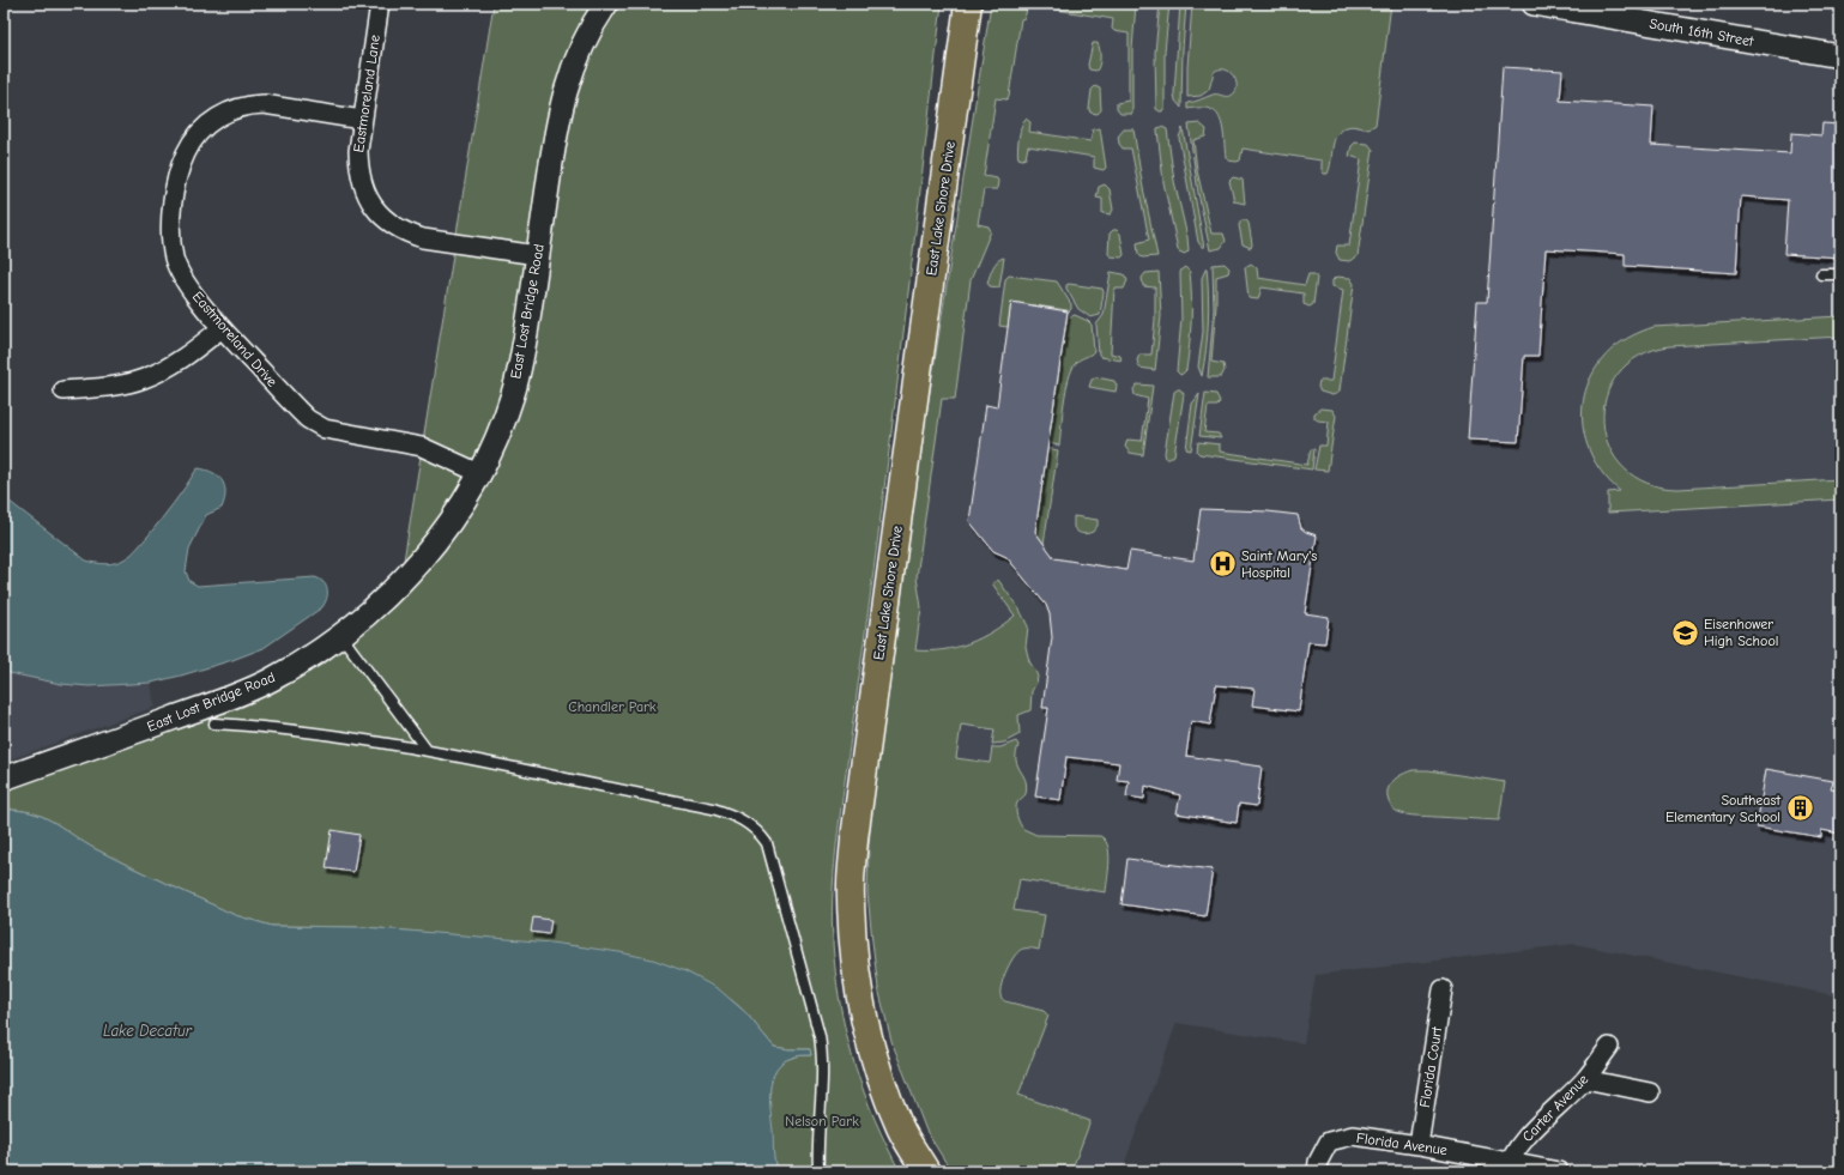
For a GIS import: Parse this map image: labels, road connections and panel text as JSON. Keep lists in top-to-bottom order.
{
  "streets": {
    "main road": ["East Lake Shore Drive"],
    "street": [
      "South 16th Street",
      "Eastmoreland Lane",
      "East Lost Bridge Road",
      "Eastmoreland Drive",
      "Florida Court",
      "Carter Avenue",
      "Florida Avenue"
    ]
  },
  "crossings": [
    ["Eastmoreland Lane", "East Lost Bridge Road"],
    ["Eastmoreland Lane", "Eastmoreland Drive"],
    ["East Lost Bridge Road", "Eastmoreland Drive"],
    ["Florida Court", "Florida Avenue"],
    ["Carter Avenue", "Florida Avenue"]
  ],
  "water": ["Lake Decatur"],
  "parks": ["Chandler Park", "Nelson Park"],
  "places": {
    "hospital": ["Saint Mary's Hospital"],
    "school or university": ["Eisenhower High School"],
    "building": ["Southeast Elementary School"]
  }
}
